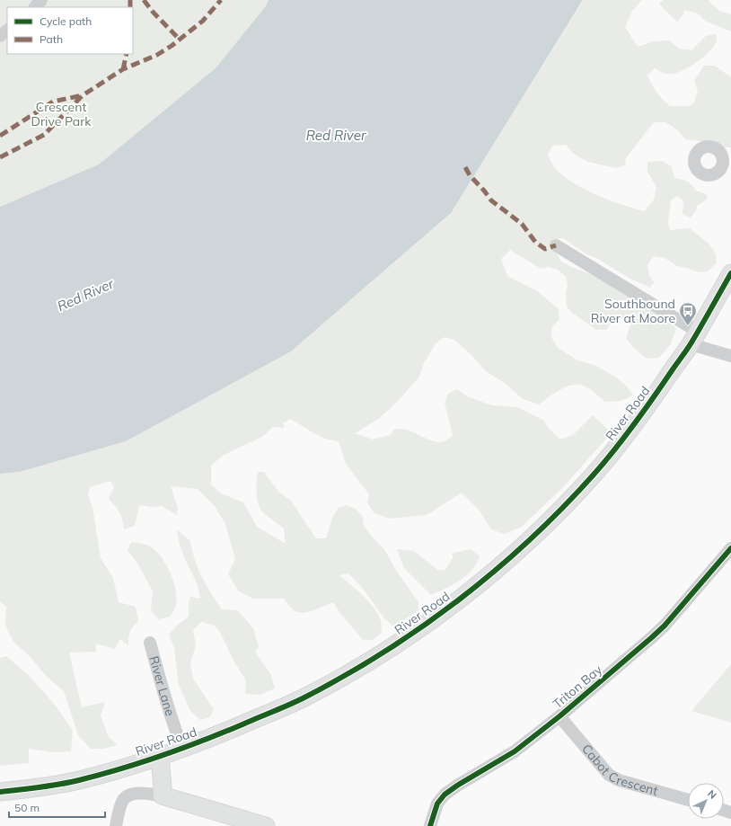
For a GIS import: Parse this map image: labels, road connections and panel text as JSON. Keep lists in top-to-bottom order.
{
  "streets": {
    "street": [
      "River Road",
      "River Lane",
      "Triton Bay",
      "Cabot Crescent"
    ]
  },
  "crossings": [
    ["River Road", "River Lane"],
    ["Triton Bay", "Cabot Crescent"]
  ],
  "water": ["Red River"],
  "parks": ["Crescent Drive Park"],
  "places": {
    "bus stop": ["Southbound River at Moore"]
  },
  "legend": ["Cycle path", "Path"],
  "scale_bar": "50 m",
  "north": "top right"
}
